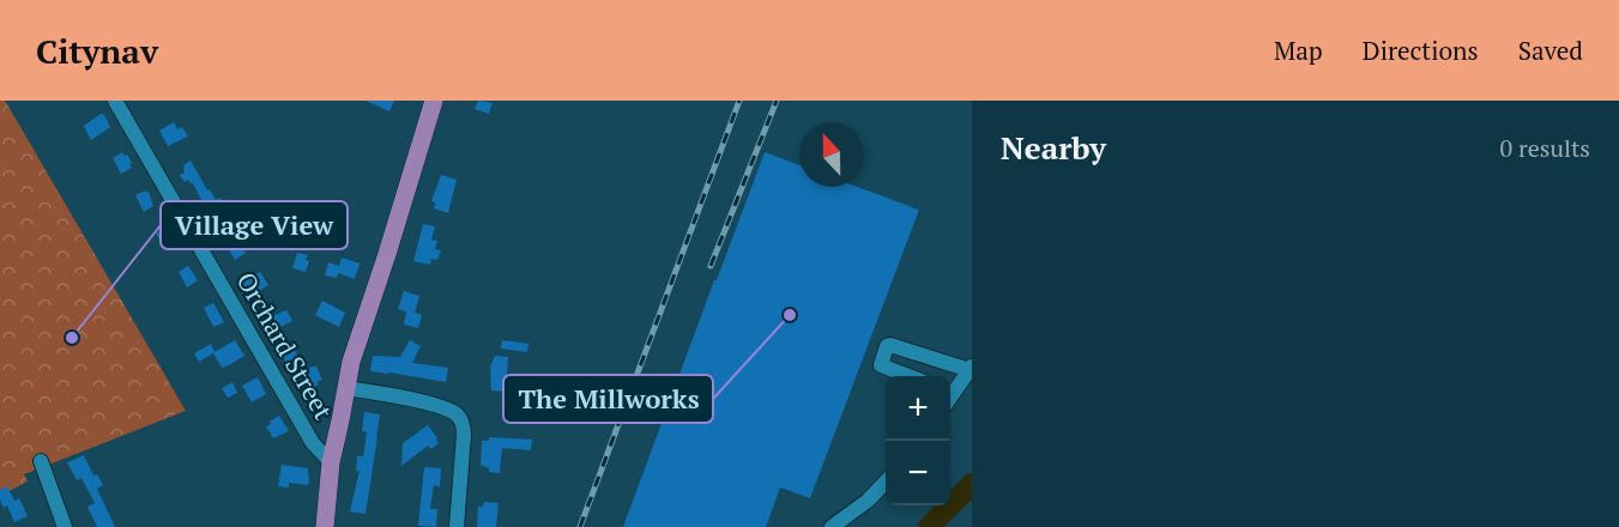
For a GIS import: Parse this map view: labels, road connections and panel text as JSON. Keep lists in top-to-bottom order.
{
  "streets": {
    "street": ["Orchard Street"]
  },
  "places": ["The Millworks", "Village View"],
  "north": "top",
  "page": {
    "header": "Citynav",
    "nav": ["Map", "Directions", "Saved"],
    "heading": ["Nearby", "0 results"],
    "map_buttons": ["+", "−"]
  }
}
